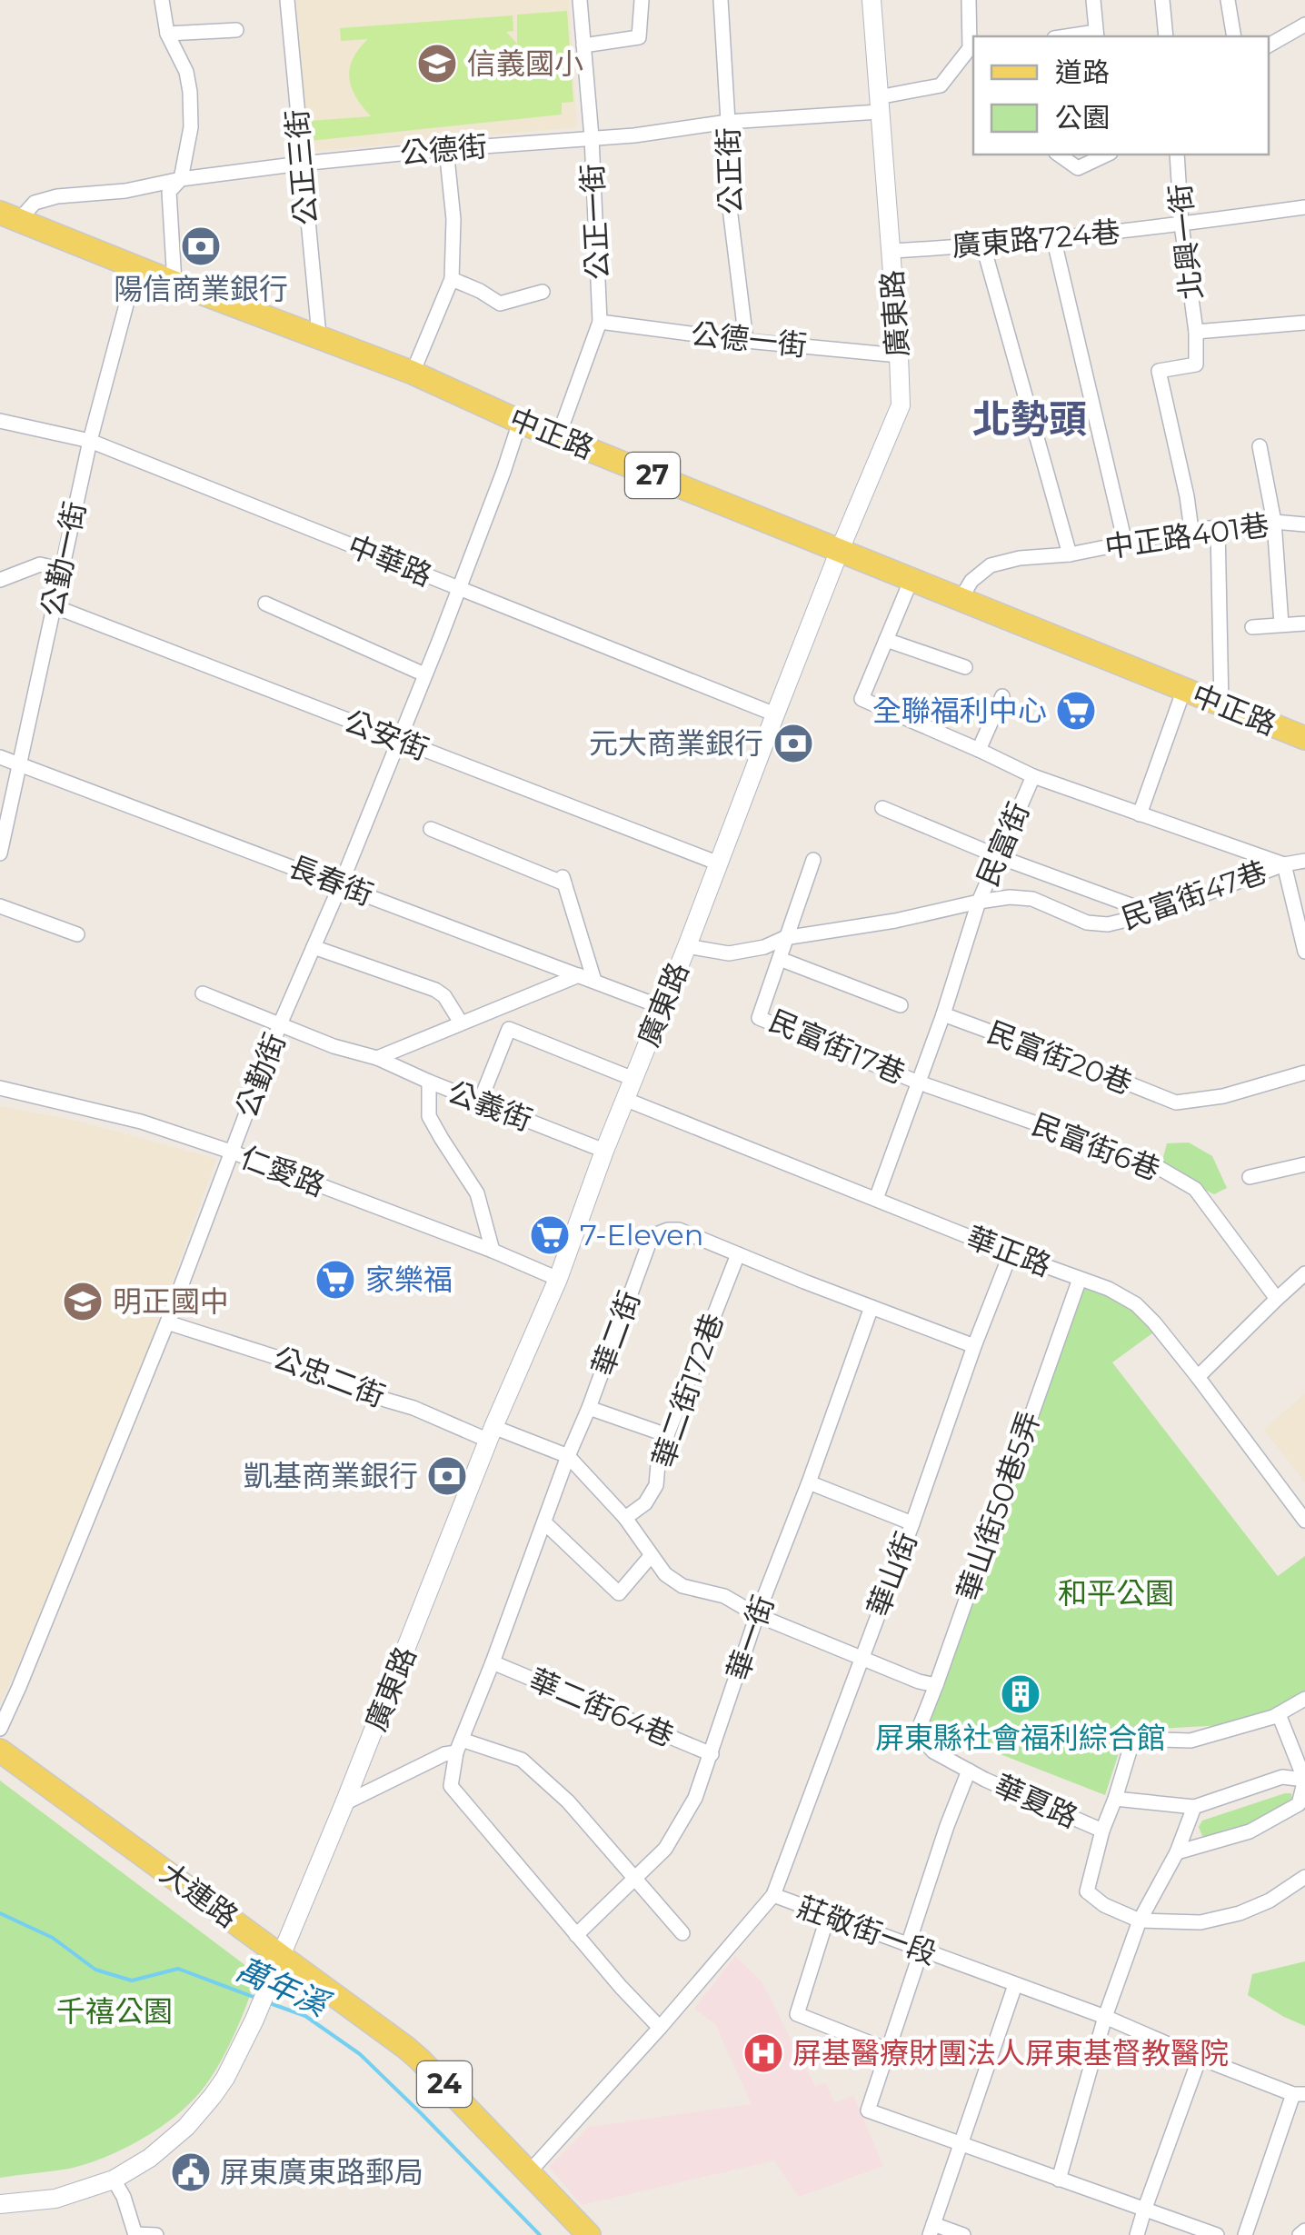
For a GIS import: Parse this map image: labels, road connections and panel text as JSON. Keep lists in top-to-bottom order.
{
  "streets": {
    "main road": [
      "中正路",
      "27",
      "大連路",
      "24"
    ],
    "street": [
      "公德街",
      "公正三街",
      "公正街",
      "公正一街",
      "廣東路724巷",
      "北興一街",
      "廣東路",
      "公德一街",
      "中正路401巷",
      "公勤一街",
      "中華路",
      "公安街",
      "民富街",
      "長春街",
      "民富街47巷",
      "民富街17巷",
      "民富街20巷",
      "公勤街",
      "公義街",
      "民富街6巷",
      "仁愛路",
      "華正路",
      "華二街",
      "公忠二街",
      "華二街172巷",
      "華山街50巷5弄",
      "華山街",
      "華一街",
      "華二街64巷",
      "華夏路",
      "莊敬街一段"
    ]
  },
  "crossings": [
    ["公德街", "公正三街"],
    ["公德街", "公正街"],
    ["公德街", "公正一街"],
    ["公德街", "廣東路"],
    ["公德街", "中正路"],
    ["公正三街", "中正路"],
    ["公正街", "公德一街"],
    ["公正一街", "公德一街"],
    ["公正一街", "中正路"],
    ["廣東路724巷", "北興一街"],
    ["廣東路724巷", "廣東路"],
    ["廣東路724巷", "中正路401巷"],
    ["廣東路", "公德一街"],
    ["廣東路", "中正路"],
    ["廣東路", "中華路"],
    ["廣東路", "公安街"],
    ["廣東路", "長春街"],
    ["廣東路", "民富街47巷"],
    ["廣東路", "公義街"],
    ["廣東路", "仁愛路"],
    ["廣東路", "華正路"],
    ["廣東路", "公忠二街"],
    ["廣東路", "大連路"],
    ["中正路", "中正路401巷"],
    ["中正路", "公勤一街"],
    ["中正路", "公勤街"],
    ["公勤一街", "中華路"],
    ["公勤一街", "公安街"],
    ["公勤一街", "長春街"],
    ["中華路", "公勤街"],
    ["公安街", "公勤街"],
    ["民富街", "民富街47巷"],
    ["民富街", "民富街17巷"],
    ["民富街", "民富街20巷"],
    ["民富街", "民富街6巷"],
    ["民富街", "華正路"],
    ["長春街", "公勤街"],
    ["民富街47巷", "民富街17巷"],
    ["民富街17巷", "民富街6巷"],
    ["公勤街", "公義街"],
    ["公勤街", "仁愛路"],
    ["公勤街", "公忠二街"],
    ["華正路", "華山街50巷5弄"],
    ["華正路", "華山街"],
    ["華二街", "公忠二街"],
    ["華二街", "華二街172巷"],
    ["華二街", "華山街"],
    ["華二街", "華一街"],
    ["華二街", "華二街64巷"],
    ["華二街", "莊敬街一段"],
    ["華山街50巷5弄", "華夏路"],
    ["華山街", "莊敬街一段"],
    ["華一街", "華二街64巷"],
    ["大連路", "莊敬街一段"]
  ],
  "districts": ["北勢頭"],
  "water": ["萬年溪"],
  "parks": ["和平公園", "千禧公園"],
  "places": {
    "school or university": ["信義國小", "明正國中"],
    "bank": ["陽信商業銀行", "元大商業銀行", "凱基商業銀行"],
    "supermarket": ["全聯福利中心", "7-Eleven", "家樂福"],
    "building": ["屏東縣社會福利綜合館"],
    "hospital": ["屏基醫療財團法人屏東基督教醫院"],
    "public building": ["屏東廣東路郵局"]
  },
  "legend": ["道路", "公園"]
}
